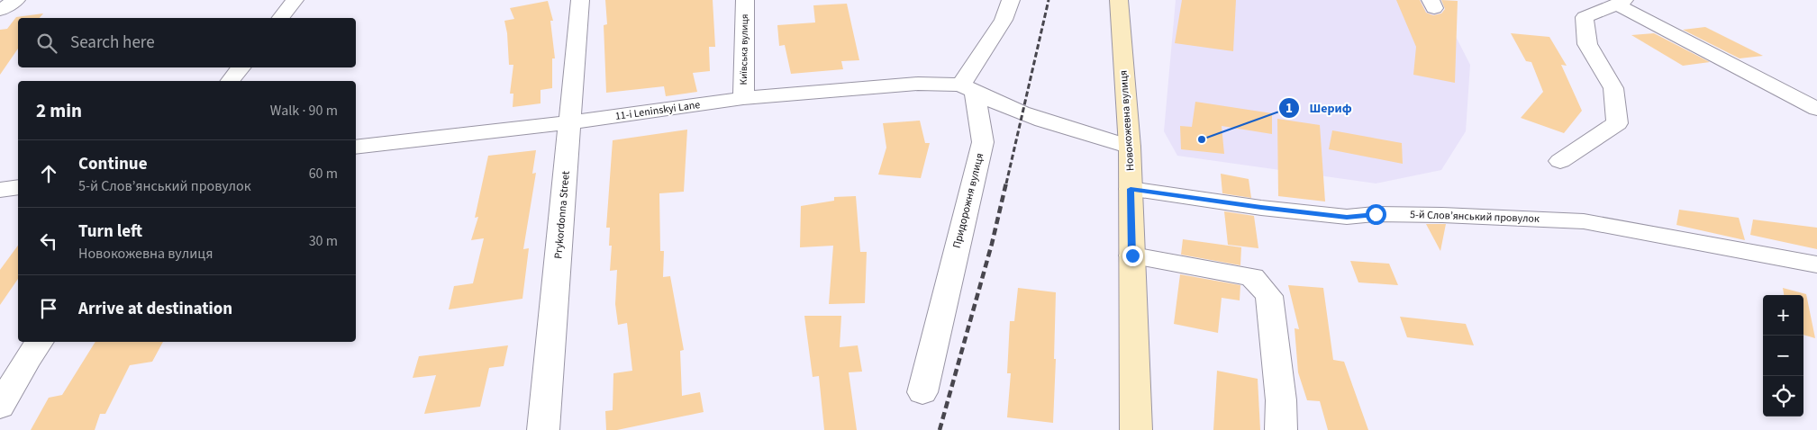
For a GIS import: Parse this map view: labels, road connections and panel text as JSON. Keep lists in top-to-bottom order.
{
  "streets": {
    "street": [
      "Київська вулиця",
      "11-i Leninskyi Lane",
      "Новокожевна вулиця",
      "Придорожня вулиця",
      "Prykordonna Street",
      "5-й Слов’янський провулок"
    ]
  },
  "crossings": [
    ["Київська вулиця", "11-i Leninskyi Lane"],
    ["11-i Leninskyi Lane", "Новокожевна вулиця"],
    ["11-i Leninskyi Lane", "Придорожня вулиця"],
    ["11-i Leninskyi Lane", "Prykordonna Street"],
    ["Новокожевна вулиця", "5-й Слов’янський провулок"]
  ],
  "places": ["Шериф"],
  "page": {
    "search": "Search here",
    "heading": ["2 min", "Walk · 90 m"],
    "list": [
      ["Continue", "5-й Слов’янський провулок", "60 m"],
      ["Turn left", "Новокожевна вулиця", "30 m"],
      "Arrive at destination"
    ],
    "map_buttons": ["+", "−"]
  }
}
